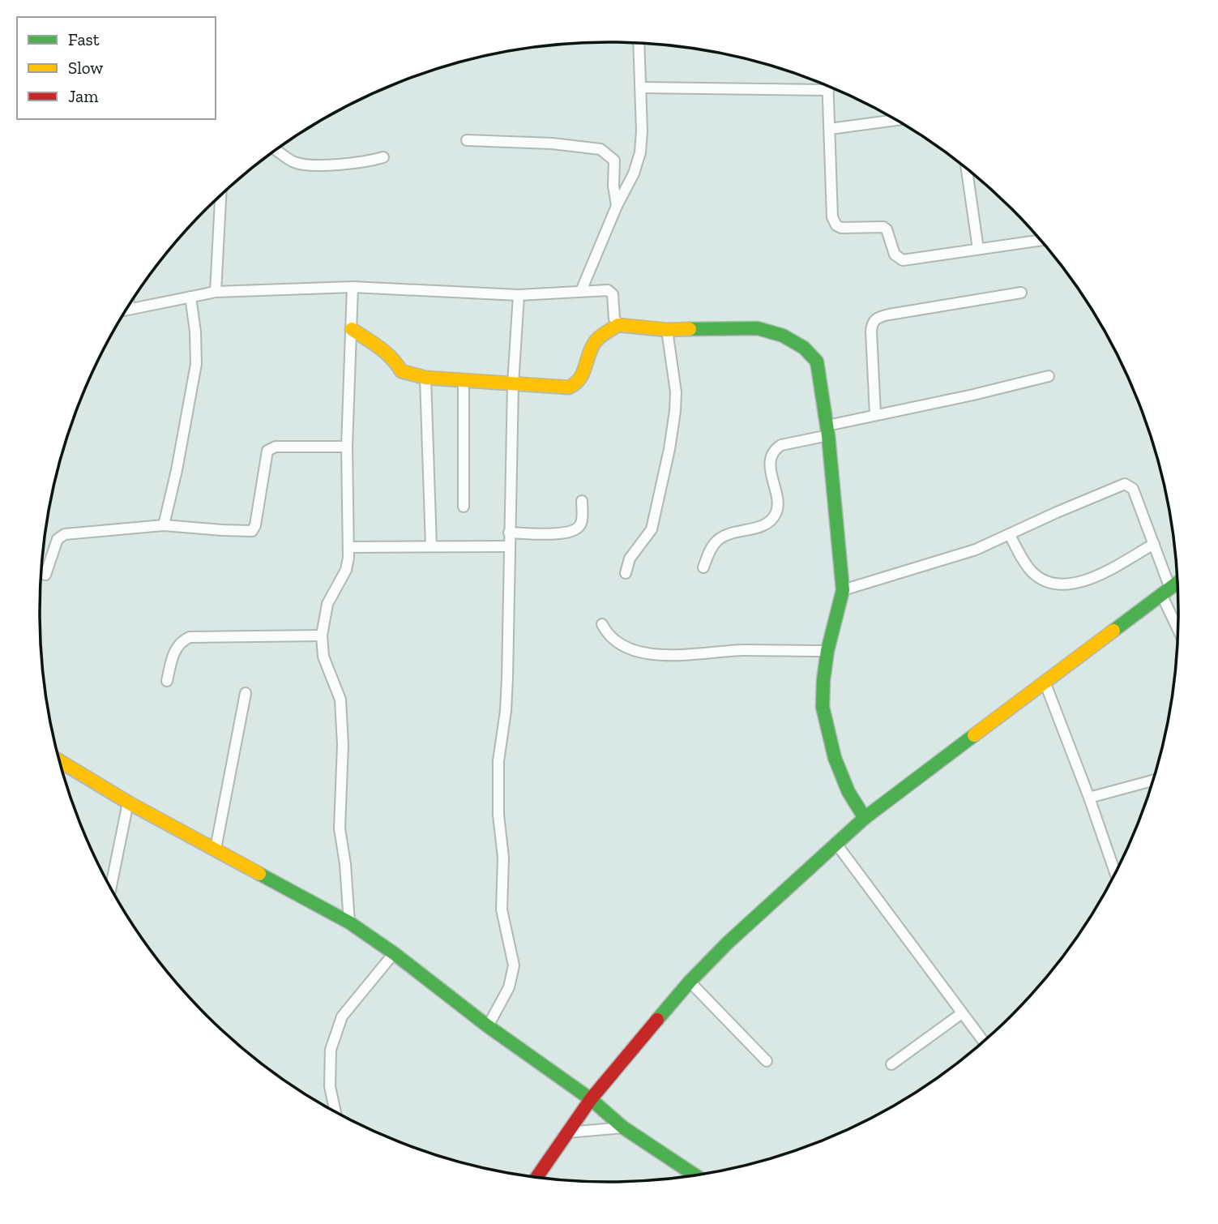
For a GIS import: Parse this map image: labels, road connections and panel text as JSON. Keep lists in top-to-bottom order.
{
  "legend": ["Fast", "Slow", "Jam"]
}
